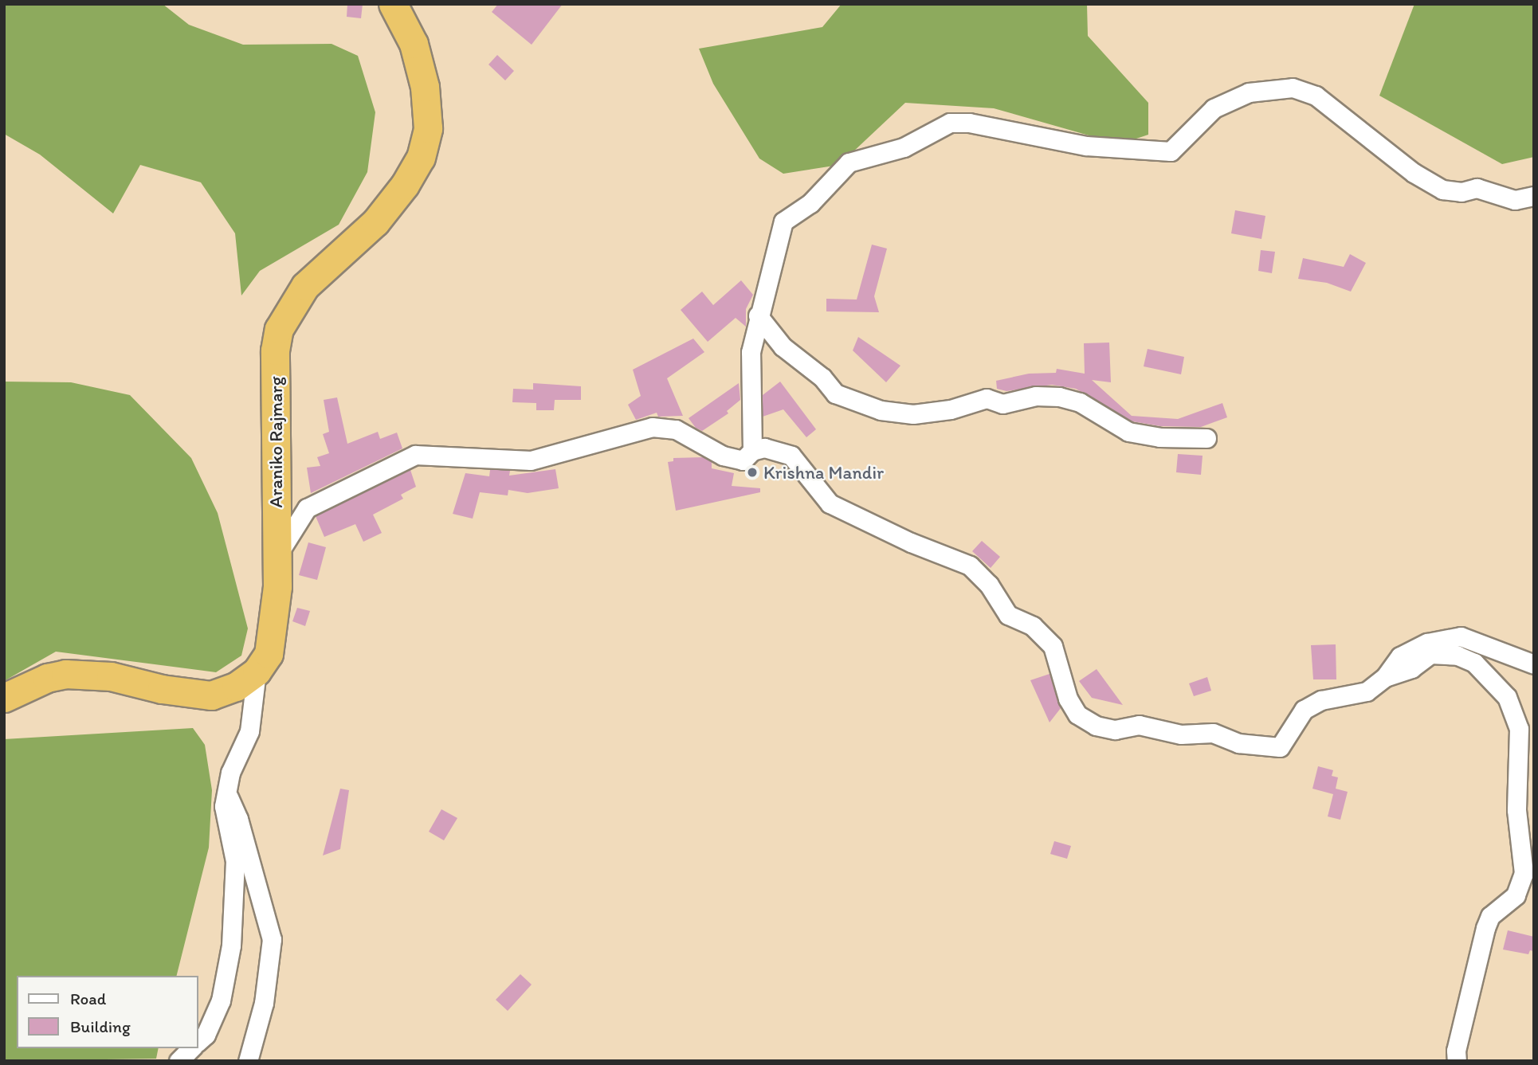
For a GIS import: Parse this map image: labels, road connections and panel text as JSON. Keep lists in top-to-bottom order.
{
  "streets": {
    "highway": ["Araniko Rajmarg"]
  },
  "places": ["Krishna Mandir"],
  "legend": ["Road", "Building"]
}
